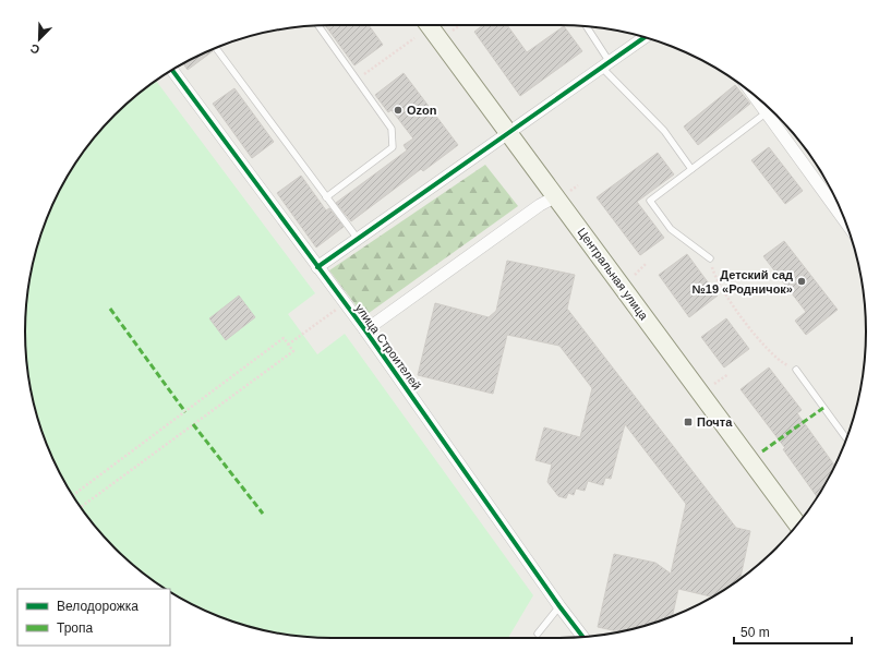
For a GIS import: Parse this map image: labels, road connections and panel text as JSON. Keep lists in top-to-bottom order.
{
  "streets": {
    "main road": ["Центральная улица"],
    "street": ["улица Строителей"]
  },
  "places": {
    "other": ["Ozon", "Детский сад №19 «Родничок»"],
    "transit": ["Почта"]
  },
  "legend": ["Велодорожка", "Тропа"],
  "scale_bar": "50 m",
  "north": "bottom left"
}
